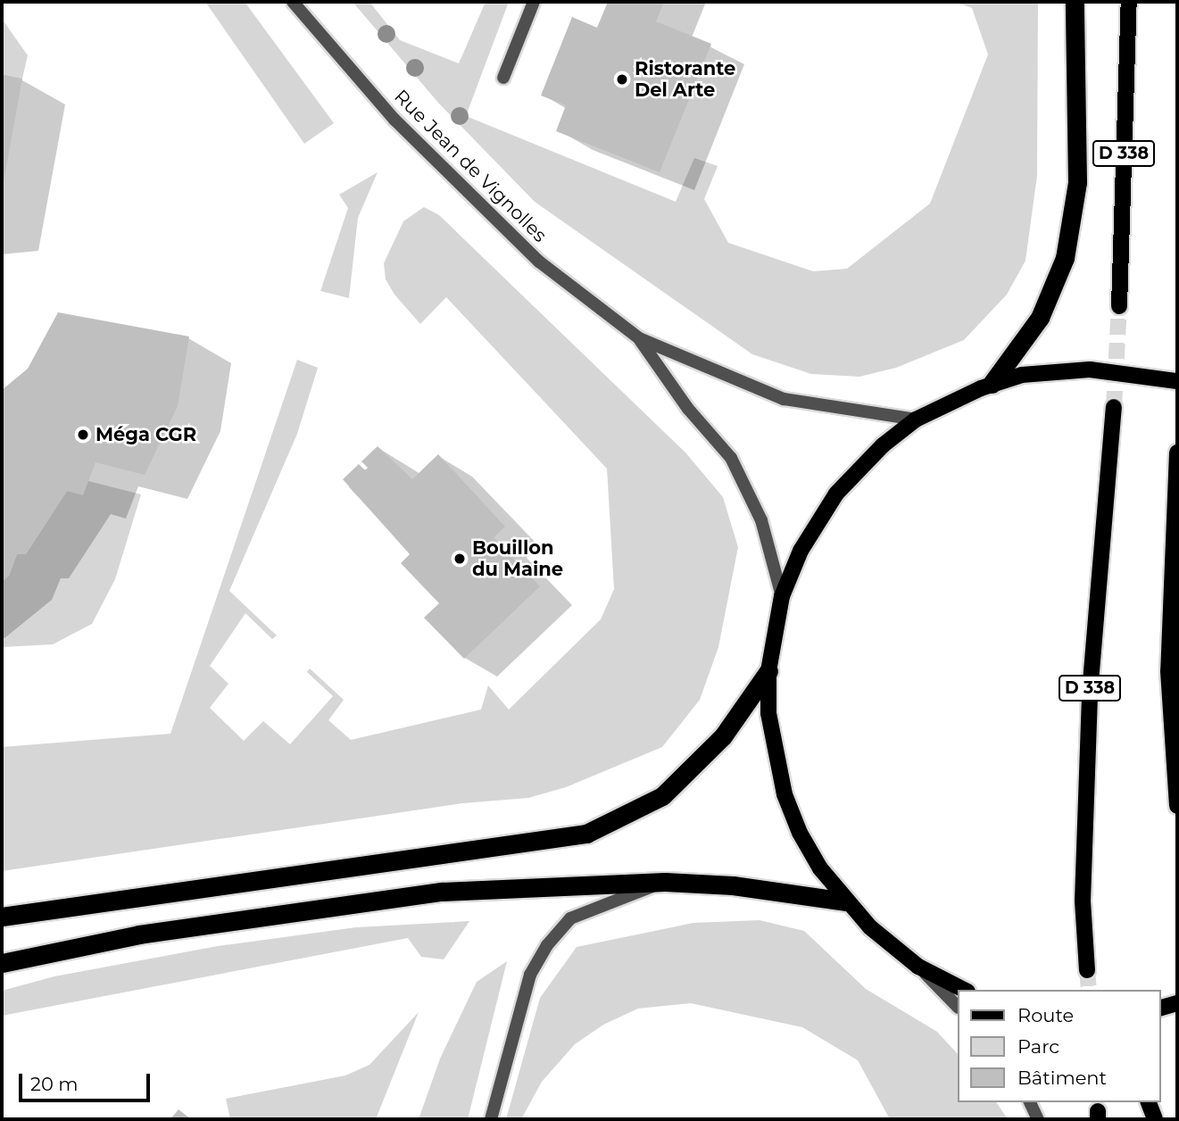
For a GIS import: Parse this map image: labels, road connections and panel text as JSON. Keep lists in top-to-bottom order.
{
  "streets": {
    "highway": ["D 338"],
    "street": ["Rue Jean de Vignolles"]
  },
  "places": ["Ristorante Del Arte", "Méga CGR", "Bouillon du Maine"],
  "legend": ["Route", "Parc", "Bâtiment"],
  "scale_bar": "20 m"
}
